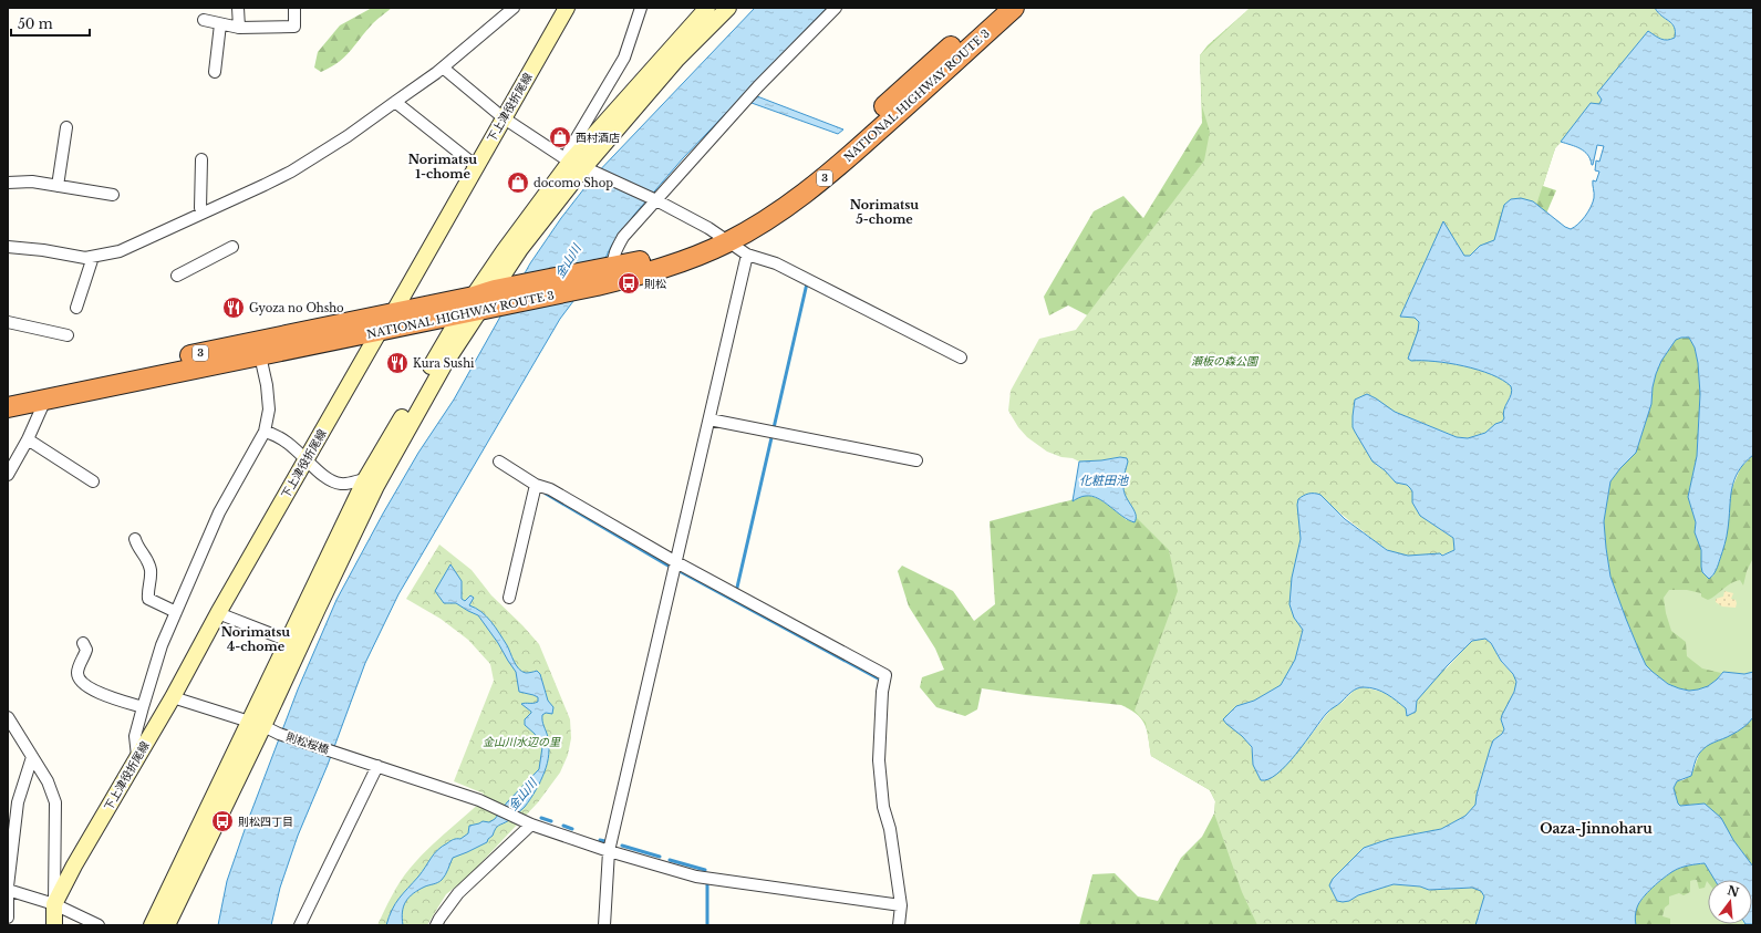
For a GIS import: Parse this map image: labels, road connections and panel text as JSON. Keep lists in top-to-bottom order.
{
  "streets": {
    "highway": ["NATIONAL HIGHWAY ROUTE 3", "3"],
    "street": ["下上津役折尾線", "則松桜橋"]
  },
  "crossings": [
    ["NATIONAL HIGHWAY ROUTE 3", "下上津役折尾線"],
    ["下上津役折尾線", "則松桜橋"]
  ],
  "districts": [
    "Norimatsu 1-chome",
    "Norimatsu 5-chome",
    "Norimatsu 4-chome",
    "Oaza-Jinnoharu"
  ],
  "water": ["金山川", "化粧田池"],
  "parks": ["瀬板の森公園", "金山川水辺の里"],
  "places": {
    "shop": ["西村酒店", "docomo Shop"],
    "bus stop": ["則松", "則松四丁目"],
    "restaurant": ["Gyoza no Ohsho", "Kura Sushi"]
  },
  "scale_bar": "50 m",
  "north": "top"
}
